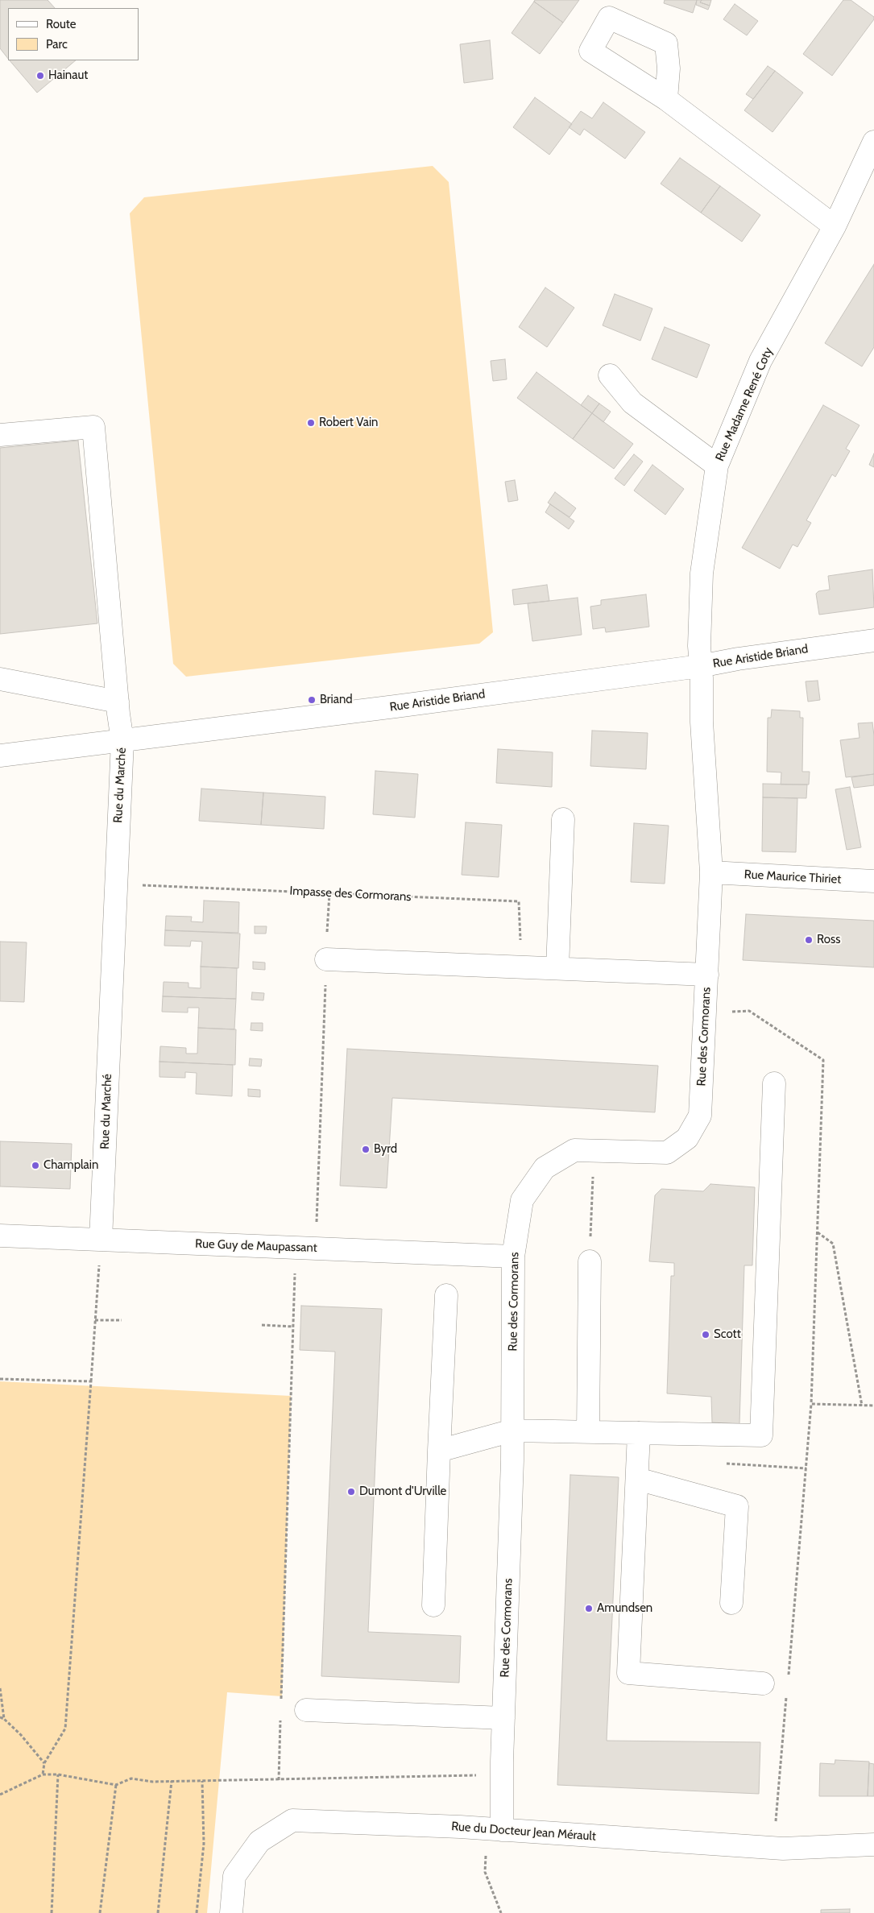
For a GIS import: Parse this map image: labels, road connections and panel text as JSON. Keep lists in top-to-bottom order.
{
  "streets": {
    "street": [
      "Rue Madame René Coty",
      "Rue Aristide Briand",
      "Rue du Marché",
      "Rue Maurice Thiriet",
      "Rue des Cormorans",
      "Rue Guy de Maupassant",
      "Rue du Docteur Jean Mérault"
    ],
    "path": ["Impasse des Cormorans"]
  },
  "crossings": [
    ["Rue Madame René Coty", "Rue Aristide Briand"],
    ["Rue Madame René Coty", "Rue des Cormorans"],
    ["Rue Aristide Briand", "Rue du Marché"],
    ["Rue Aristide Briand", "Rue des Cormorans"],
    ["Rue du Marché", "Impasse des Cormorans"],
    ["Rue du Marché", "Rue Guy de Maupassant"],
    ["Rue Maurice Thiriet", "Rue des Cormorans"],
    ["Rue des Cormorans", "Rue Guy de Maupassant"],
    ["Rue des Cormorans", "Rue du Docteur Jean Mérault"]
  ],
  "places": [
    "Hainaut",
    "Robert Vain",
    "Briand",
    "Ross",
    "Byrd",
    "Champlain",
    "Scott",
    "Dumont d'Urville",
    "Amundsen"
  ],
  "legend": ["Route", "Parc"]
}
